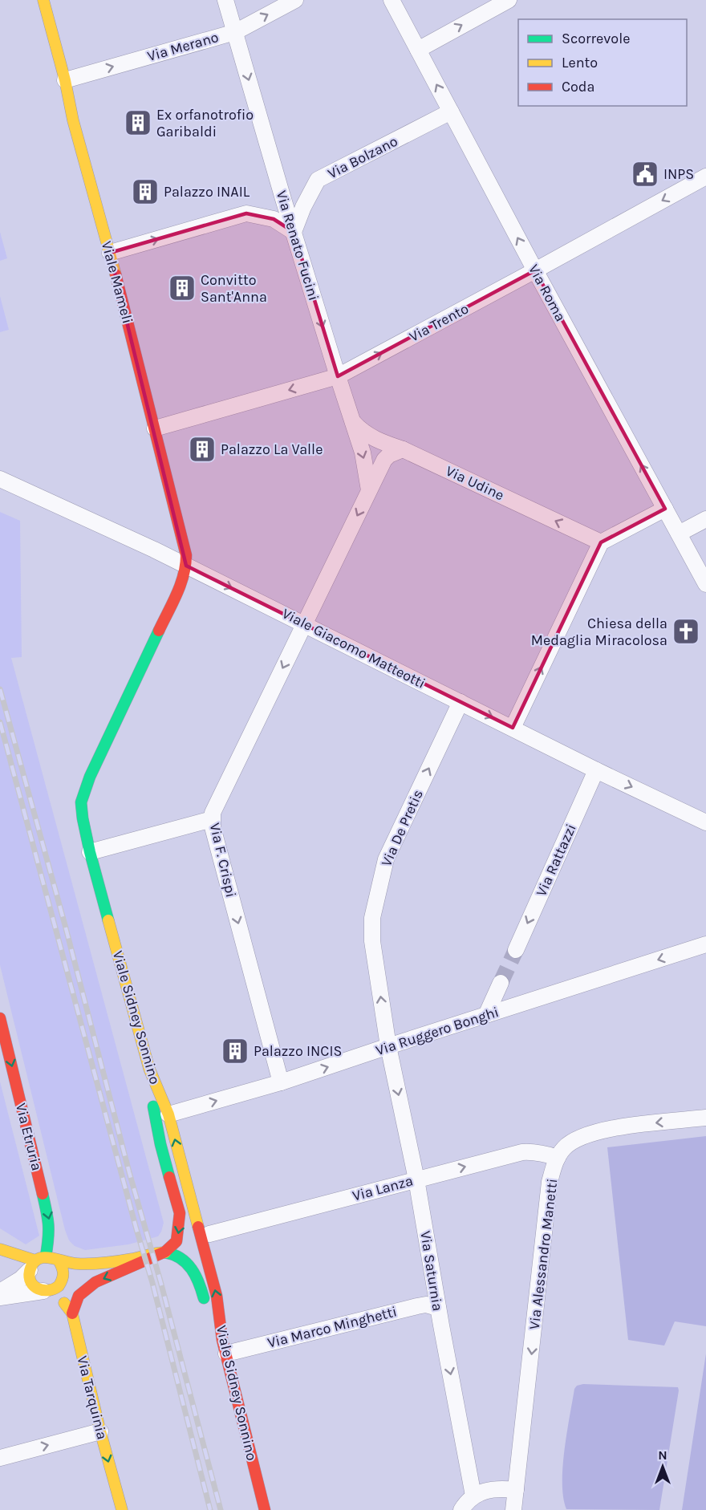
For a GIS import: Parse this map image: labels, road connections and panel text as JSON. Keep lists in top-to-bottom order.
{
  "streets": {
    "street": [
      "Via Merano",
      "Via Bolzano",
      "Via Renato Fucini",
      "Viale Mameli",
      "Via Roma",
      "Via Trento",
      "Via Udine",
      "Viale Giacomo Matteotti",
      "Via De Pretis",
      "Via F. Crispi",
      "Via Rattazzi",
      "Viale Sidney Sonnino",
      "Via Ruggero Bonghi",
      "Via Etruria",
      "Via Lanza",
      "Via Alessandro Manetti",
      "Via Saturnia",
      "Via Marco Minghetti",
      "Via Tarquinia"
    ]
  },
  "crossings": [
    ["Via Merano", "Via Renato Fucini"],
    ["Via Merano", "Viale Mameli"],
    ["Via Bolzano", "Via Renato Fucini"],
    ["Via Bolzano", "Via Roma"],
    ["Via Renato Fucini", "Via Trento"],
    ["Via Renato Fucini", "Via Udine"],
    ["Viale Mameli", "Via Trento"],
    ["Viale Mameli", "Viale Giacomo Matteotti"],
    ["Viale Mameli", "Viale Sidney Sonnino"],
    ["Via Roma", "Via Trento"],
    ["Viale Giacomo Matteotti", "Via De Pretis"],
    ["Viale Giacomo Matteotti", "Via F. Crispi"],
    ["Viale Giacomo Matteotti", "Via Rattazzi"],
    ["Viale Giacomo Matteotti", "Viale Sidney Sonnino"],
    ["Via De Pretis", "Via Ruggero Bonghi"],
    ["Via De Pretis", "Via Saturnia"],
    ["Via F. Crispi", "Via Ruggero Bonghi"],
    ["Viale Sidney Sonnino", "Via Ruggero Bonghi"],
    ["Viale Sidney Sonnino", "Via Marco Minghetti"],
    ["Via Ruggero Bonghi", "Via Saturnia"],
    ["Via Etruria", "Via Tarquinia"],
    ["Via Lanza", "Via Alessandro Manetti"],
    ["Via Lanza", "Via Saturnia"],
    ["Via Saturnia", "Via Marco Minghetti"]
  ],
  "one_way": [
    "Via Merano",
    "Via Renato Fucini",
    "Via Roma",
    "Via Udine",
    "Viale Giacomo Matteotti",
    "Via De Pretis",
    "Via F. Crispi",
    "Via Rattazzi",
    "Via Etruria",
    "Via Lanza",
    "Via Alessandro Manetti",
    "Via Saturnia"
  ],
  "places": {
    "building": [
      "Ex orfanotrofio Garibaldi",
      "Palazzo INAIL",
      "Convitto Sant'Anna",
      "Palazzo La Valle",
      "Palazzo INCIS"
    ],
    "public building": ["INPS"],
    "church": ["Chiesa della Medaglia Miracolosa"]
  },
  "legend": ["Scorrevole", "Lento", "Coda"],
  "north": "top"
}
